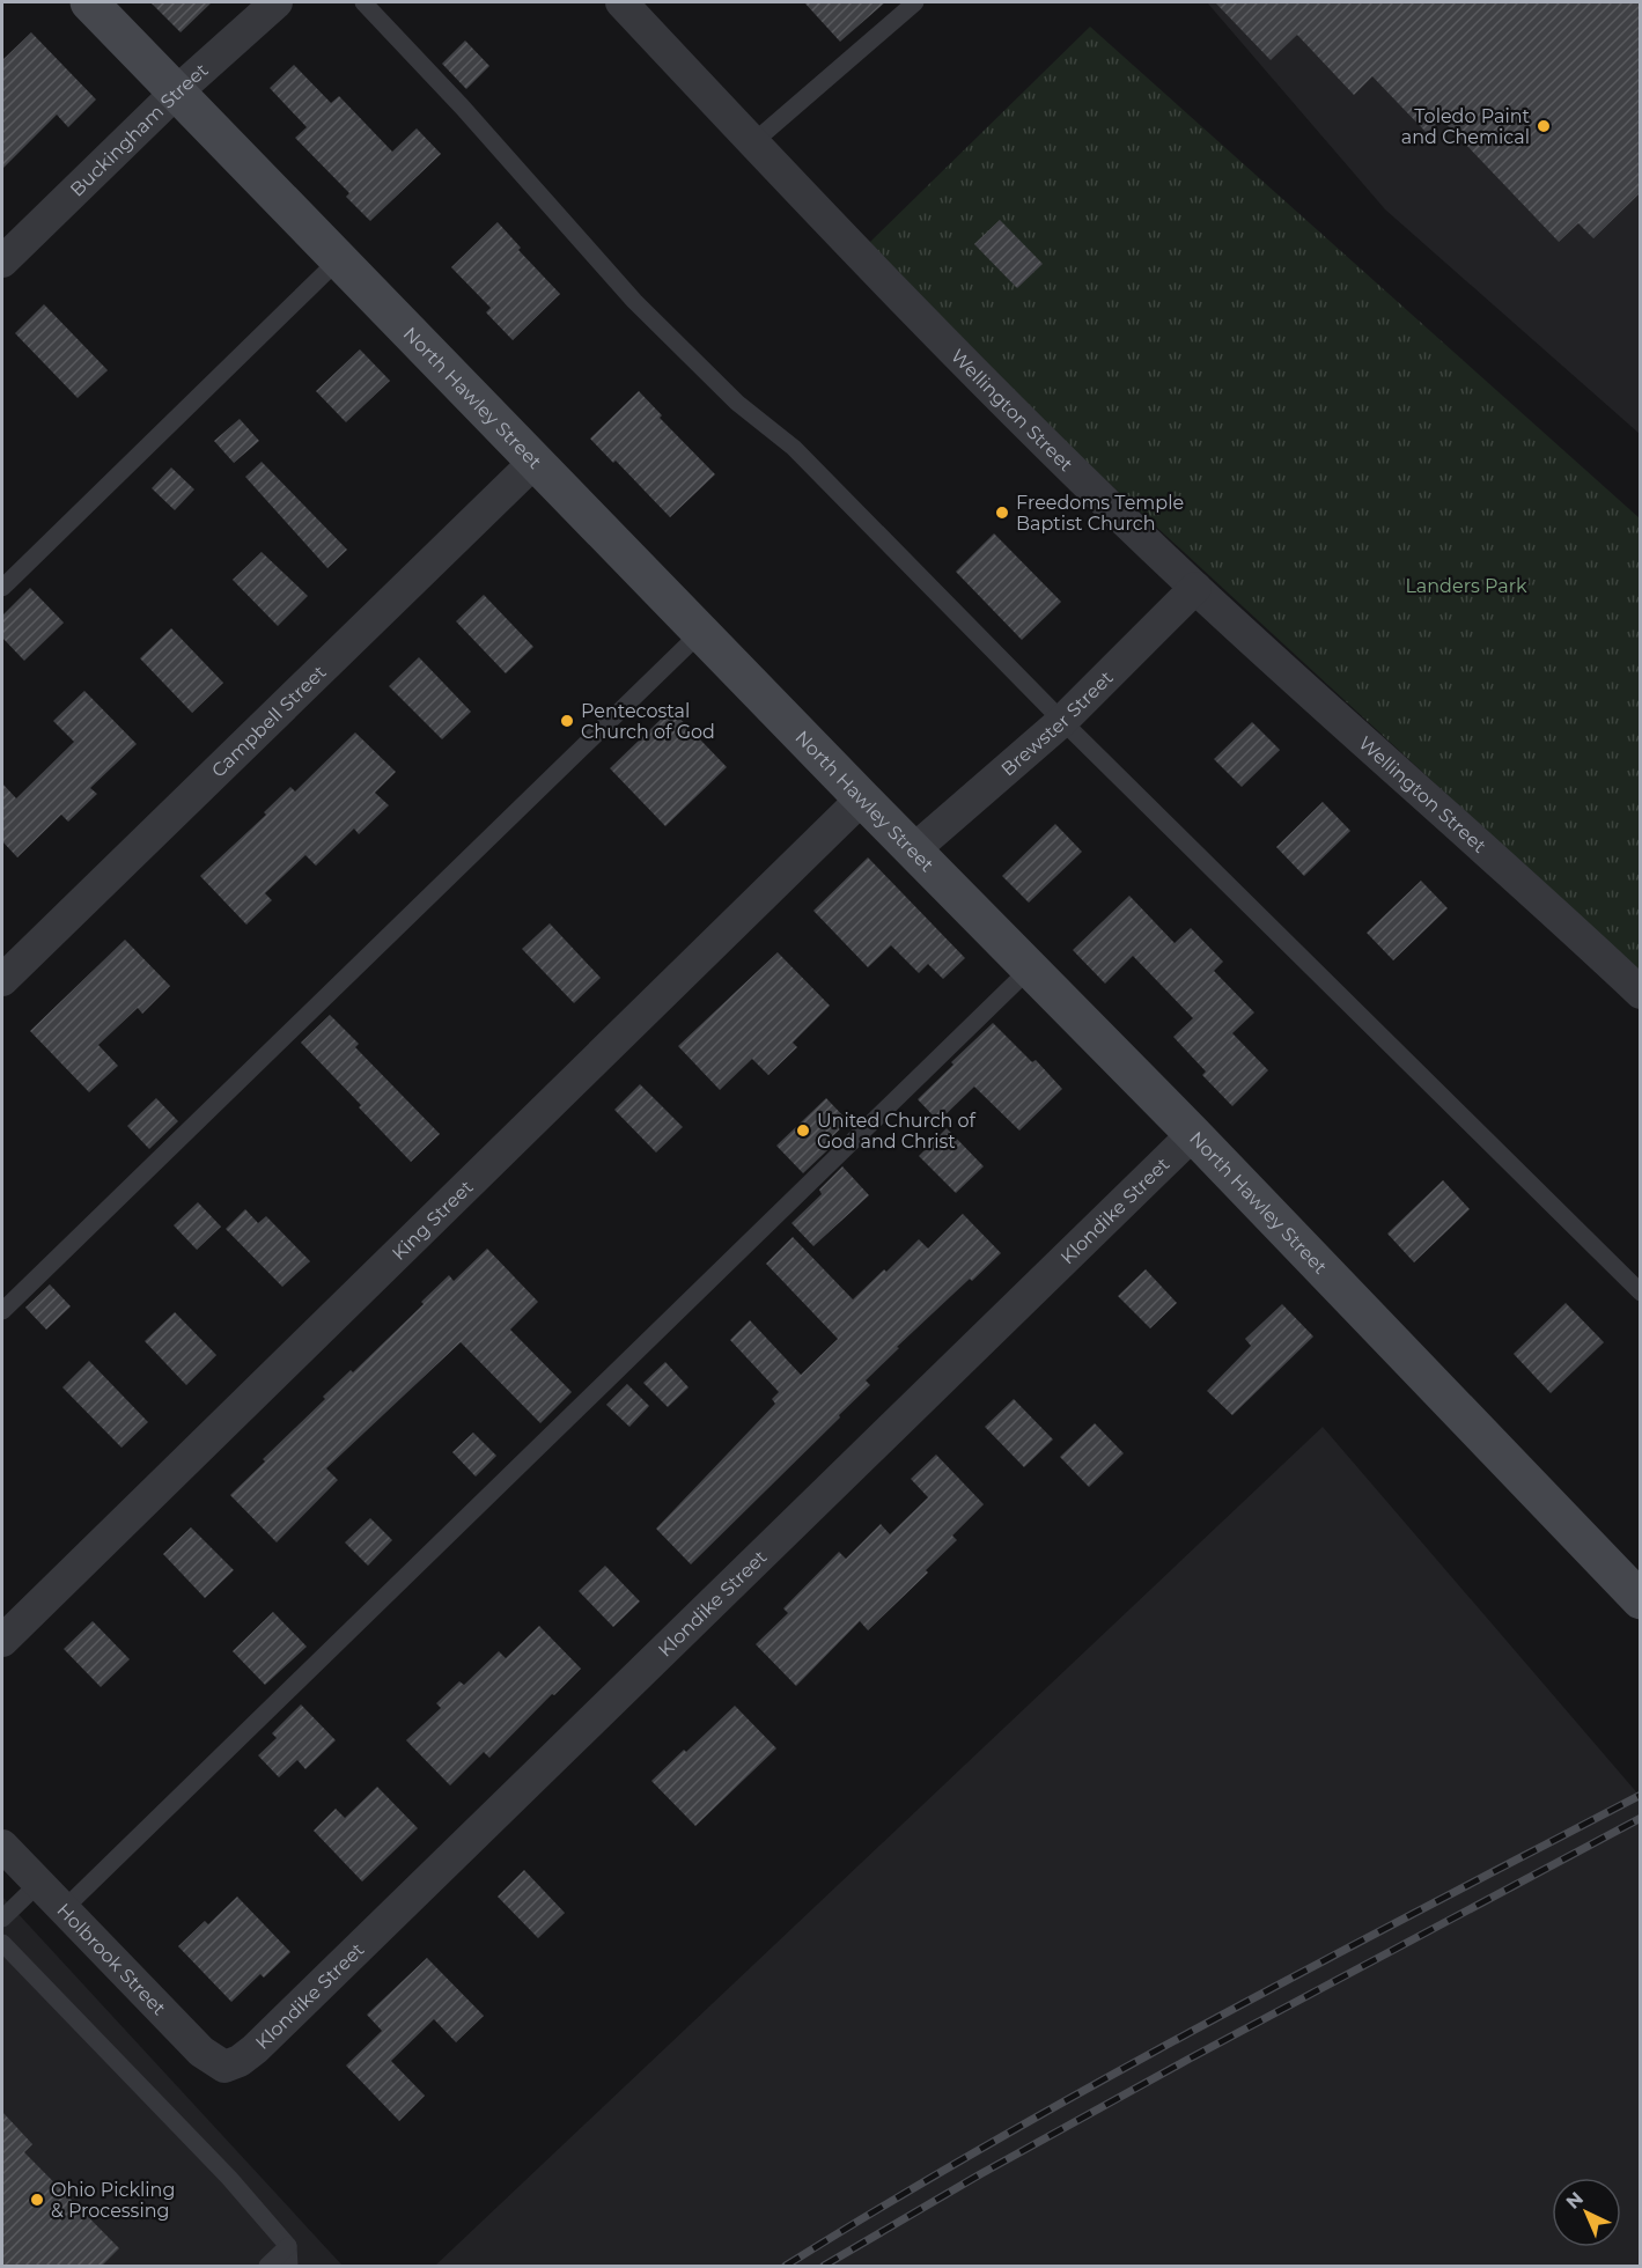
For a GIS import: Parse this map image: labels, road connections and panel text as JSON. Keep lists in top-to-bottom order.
{
  "streets": {
    "street": [
      "Buckingham Street",
      "North Hawley Street",
      "Wellington Street",
      "Campbell Street",
      "Brewster Street",
      "Klondike Street",
      "King Street",
      "Holbrook Street"
    ]
  },
  "crossings": [
    ["Buckingham Street", "North Hawley Street"],
    ["North Hawley Street", "Campbell Street"],
    ["North Hawley Street", "Brewster Street"],
    ["North Hawley Street", "Klondike Street"],
    ["North Hawley Street", "King Street"],
    ["Wellington Street", "Brewster Street"],
    ["Klondike Street", "Holbrook Street"]
  ],
  "parks": ["Landers Park"],
  "places": [
    "Toledo Paint and Chemical",
    "Freedoms Temple Baptist Church",
    "Pentecostal Church of God",
    "United Church of God and Christ",
    "Ohio Pickling & Processing"
  ],
  "north": "top left"
}
